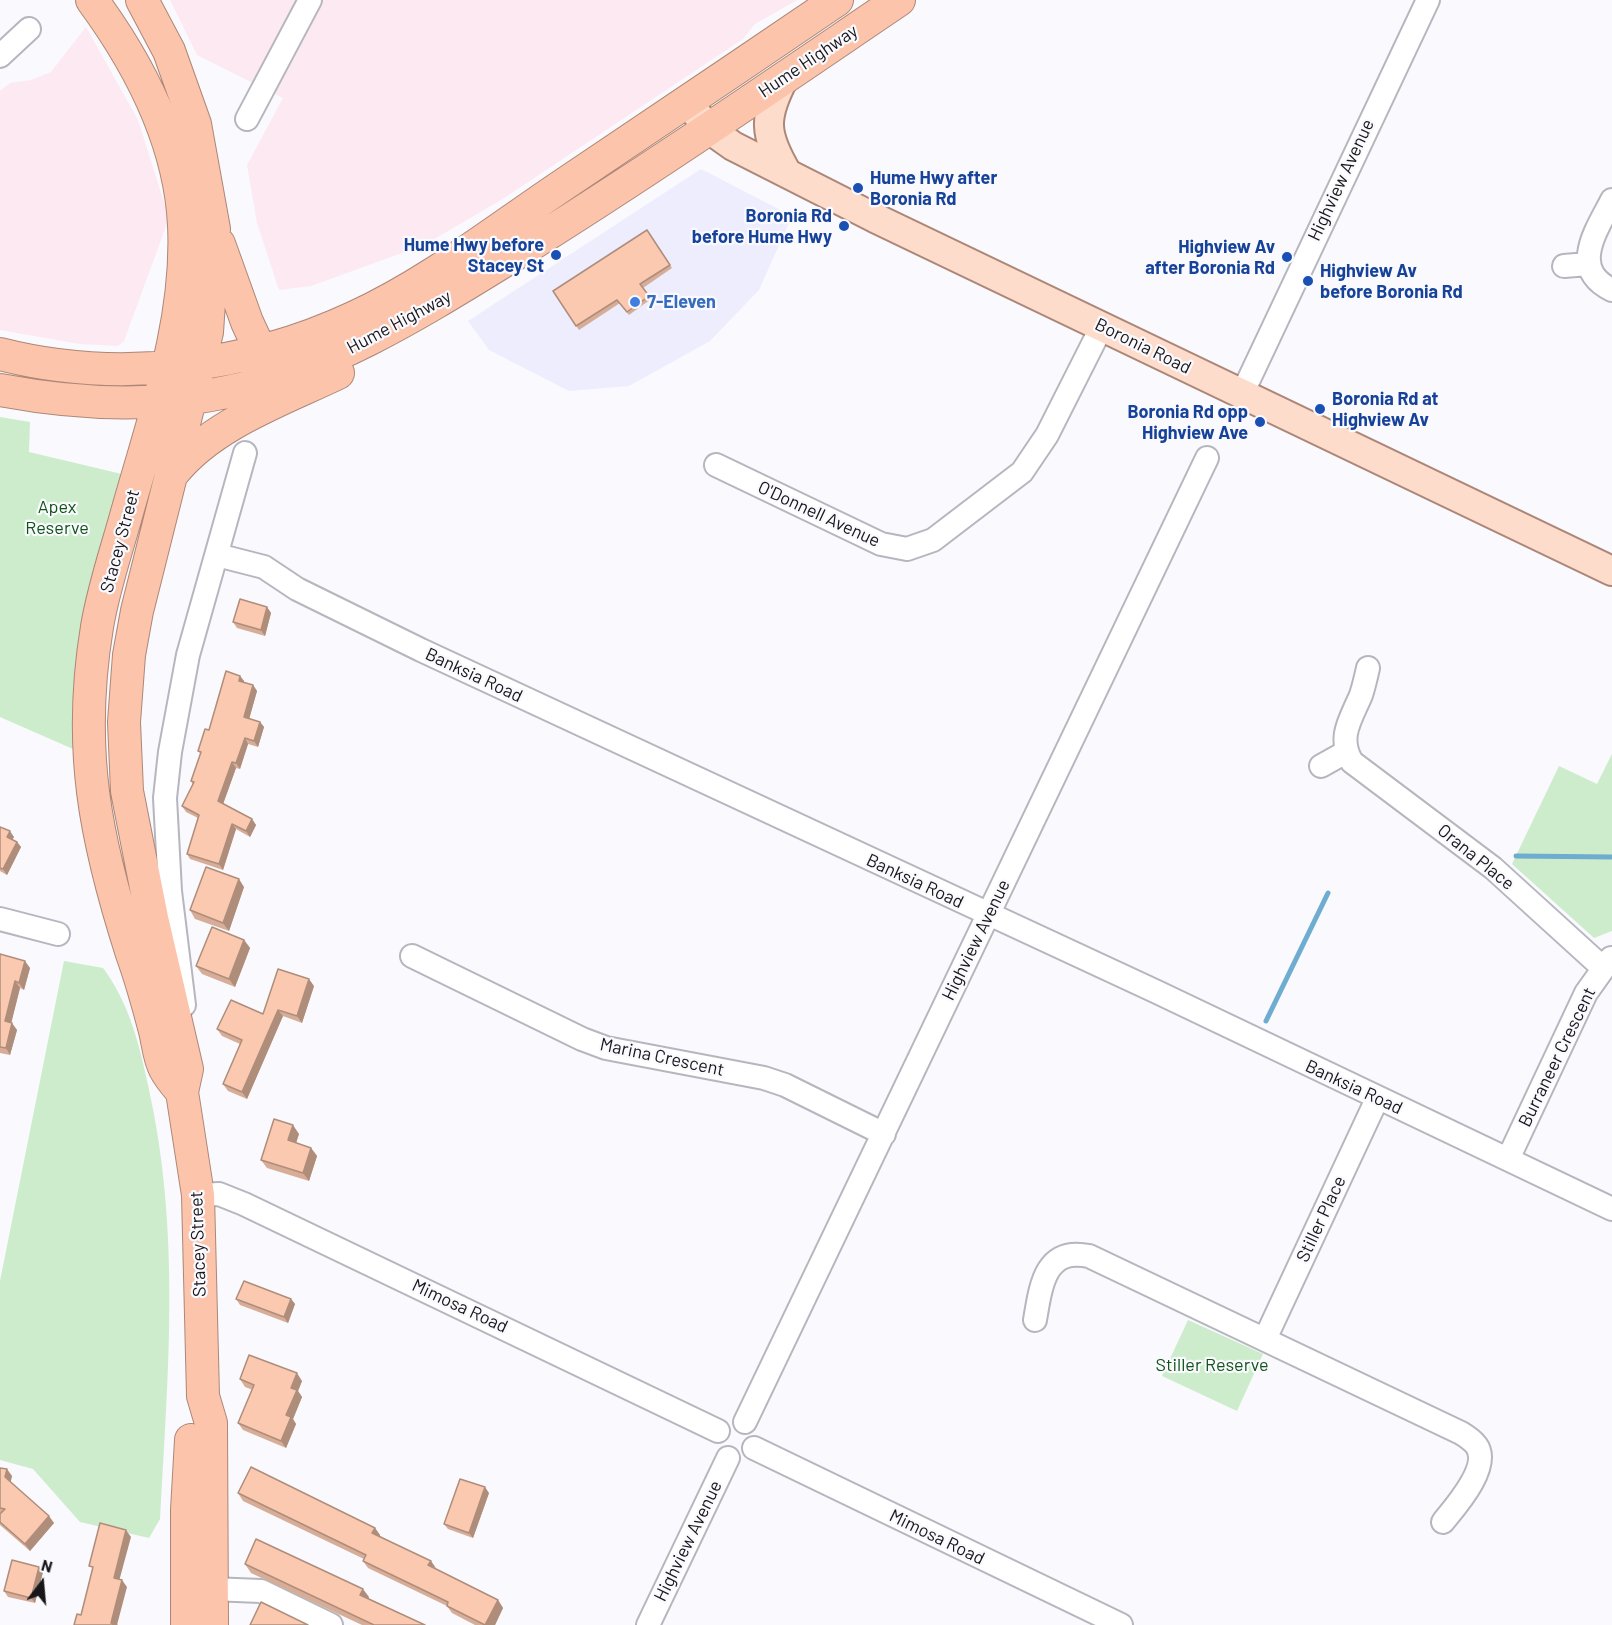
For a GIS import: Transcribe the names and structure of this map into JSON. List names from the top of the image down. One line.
{"streets":{"highway":["Hume Highway","Stacey Street"],"main road":["Boronia Road"],"street":["Highview Avenue","O'Donnell Avenue","Banksia Road","Orana Place","Marina Crescent","Burraneer Crescent","Stiller Place","Mimosa Road"]},"crossings":[["Hume Highway","Boronia Road"],["Hume Highway","Stacey Street"],["Highview Avenue","Boronia Road"],["Highview Avenue","Banksia Road"],["Highview Avenue","Marina Crescent"],["Highview Avenue","Mimosa Road"],["Boronia Road","O'Donnell Avenue"],["Stacey Street","Banksia Road"],["Stacey Street","Mimosa Road"],["Banksia Road","Burraneer Crescent"],["Banksia Road","Stiller Place"],["Orana Place","Burraneer Crescent"]],"parks":["Apex Reserve","Stiller Reserve"],"places":["Hume Hwy after Boronia Rd","Boronia Rd before Hume Hwy","Hume Hwy before Stacey St","Highview Av after Boronia Rd","Highview Av before Boronia Rd","7-Eleven","Boronia Rd at Highview Av","Boronia Rd opp Highview Ave"],"north":"top"}
